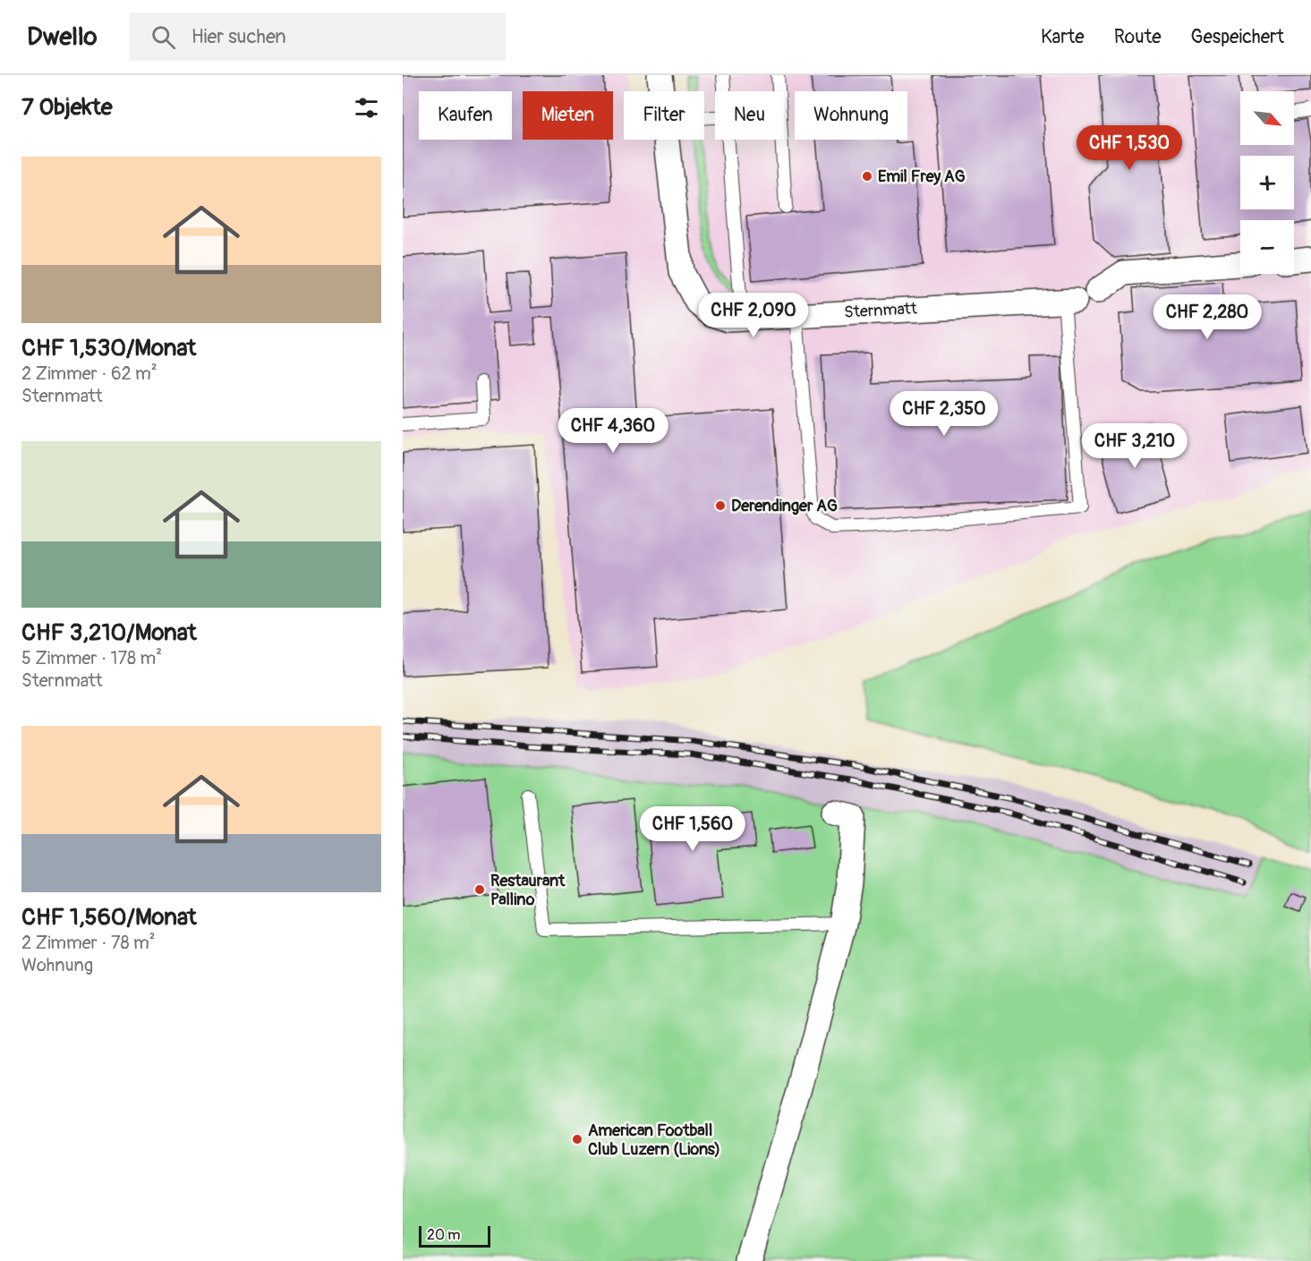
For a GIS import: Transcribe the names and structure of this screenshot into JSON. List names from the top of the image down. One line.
{"streets":{"street":["Sternmatt"]},"places":["Emil Frey AG","Derendinger AG","Restaurant Pallino","American Football Club Luzern (Lions)"],"scale_bar":"20 m","north":"bottom right","page":{"header":"Dwello","search":"Hier suchen","nav":["Karte","Route","Gespeichert"],"heading":"7 Objekte","map_buttons":["+","−"],"chip":["Kaufen","Mieten","Filter","Neu","Wohnung"],"price":["CHF 1,530","CHF 2,090","CHF 2,280","CHF 2,350","CHF 4,360","CHF 3,210","CHF 1,560"],"list":[{"name":"CHF 1,530/Monat","note":"2 Zimmer · 62 m² · Sternmatt"},{"name":"CHF 3,210/Monat","note":"5 Zimmer · 178 m² · Sternmatt"},{"name":"CHF 1,560/Monat","note":"2 Zimmer · 78 m² · Wohnung"}],"scale":"20 m"}}
